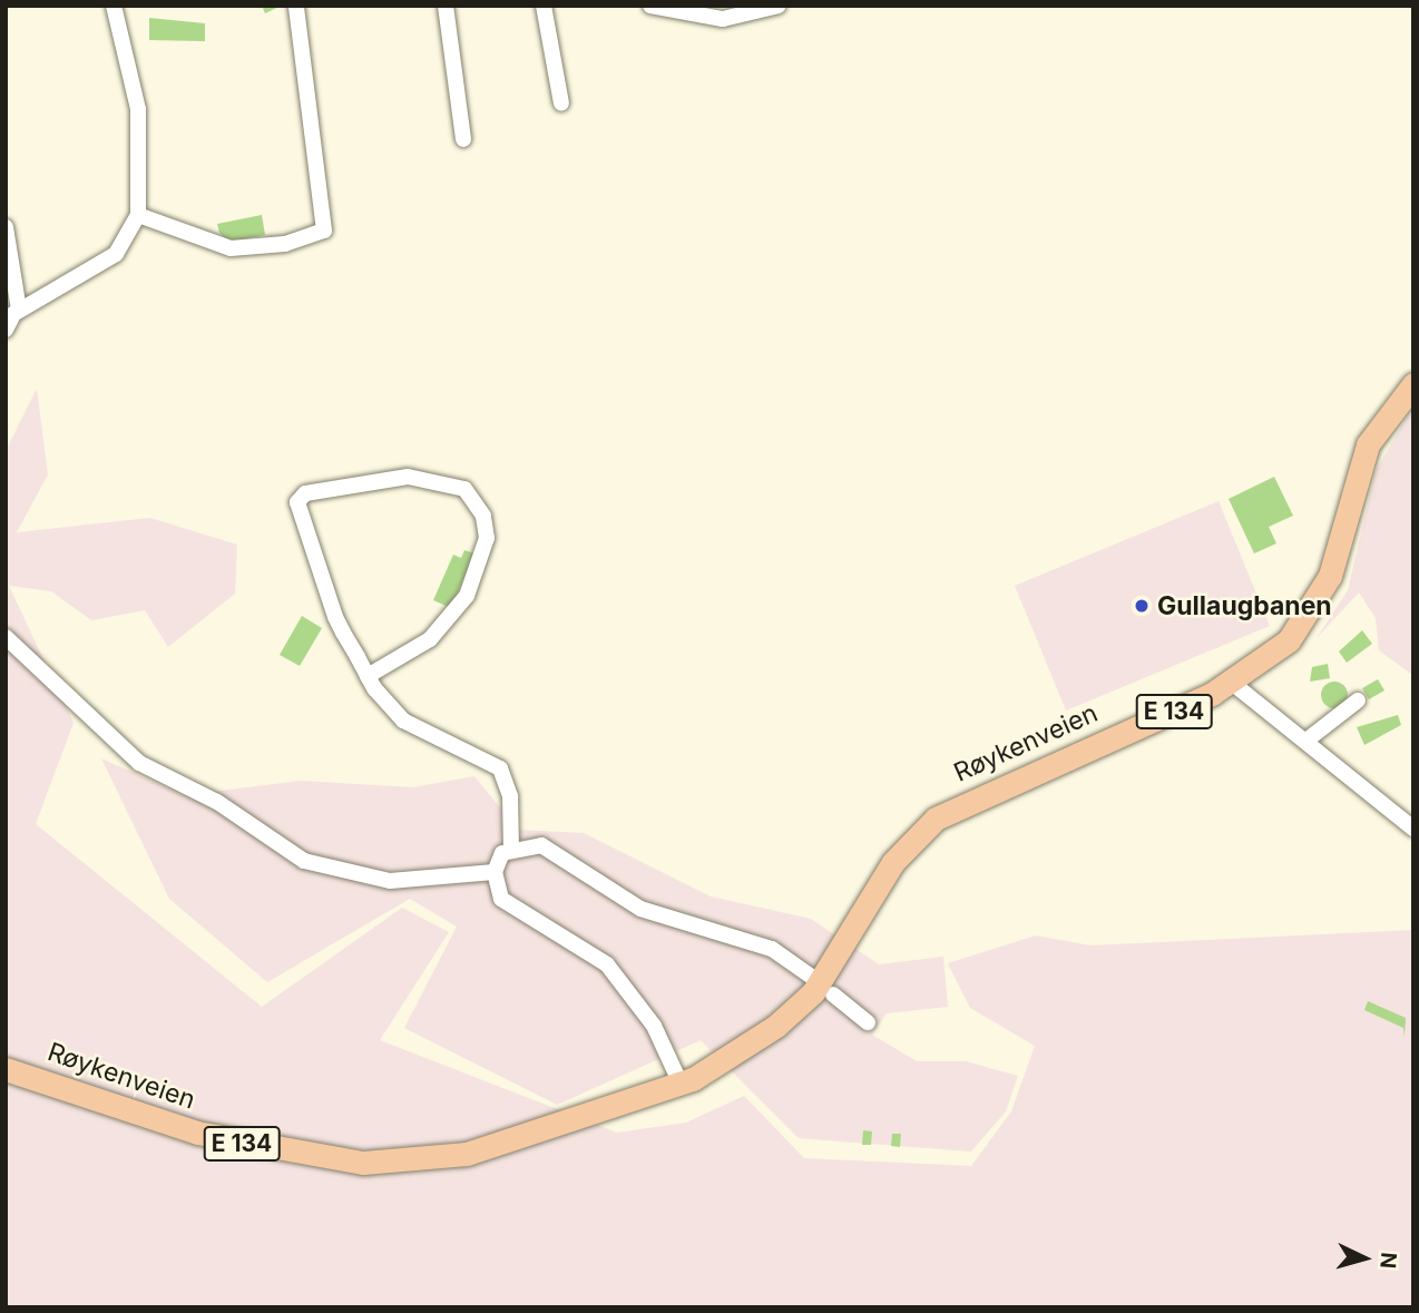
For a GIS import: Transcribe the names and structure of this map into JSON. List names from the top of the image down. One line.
{"streets":{"highway":["E 134","Røykenveien"]},"places":["Gullaugbanen"],"north":"right"}
